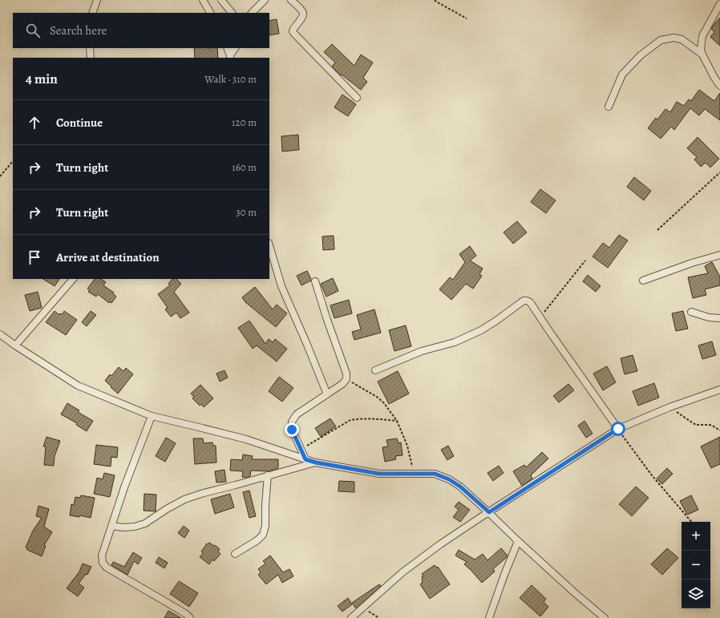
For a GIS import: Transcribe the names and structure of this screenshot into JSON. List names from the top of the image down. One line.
{"page":{"search":"Search here","heading":["4 min","Walk · 310 m"],"list":[["Continue","120 m"],["Turn right","160 m"],["Turn right","30 m"],"Arrive at destination"],"map_buttons":["+","−"]}}
